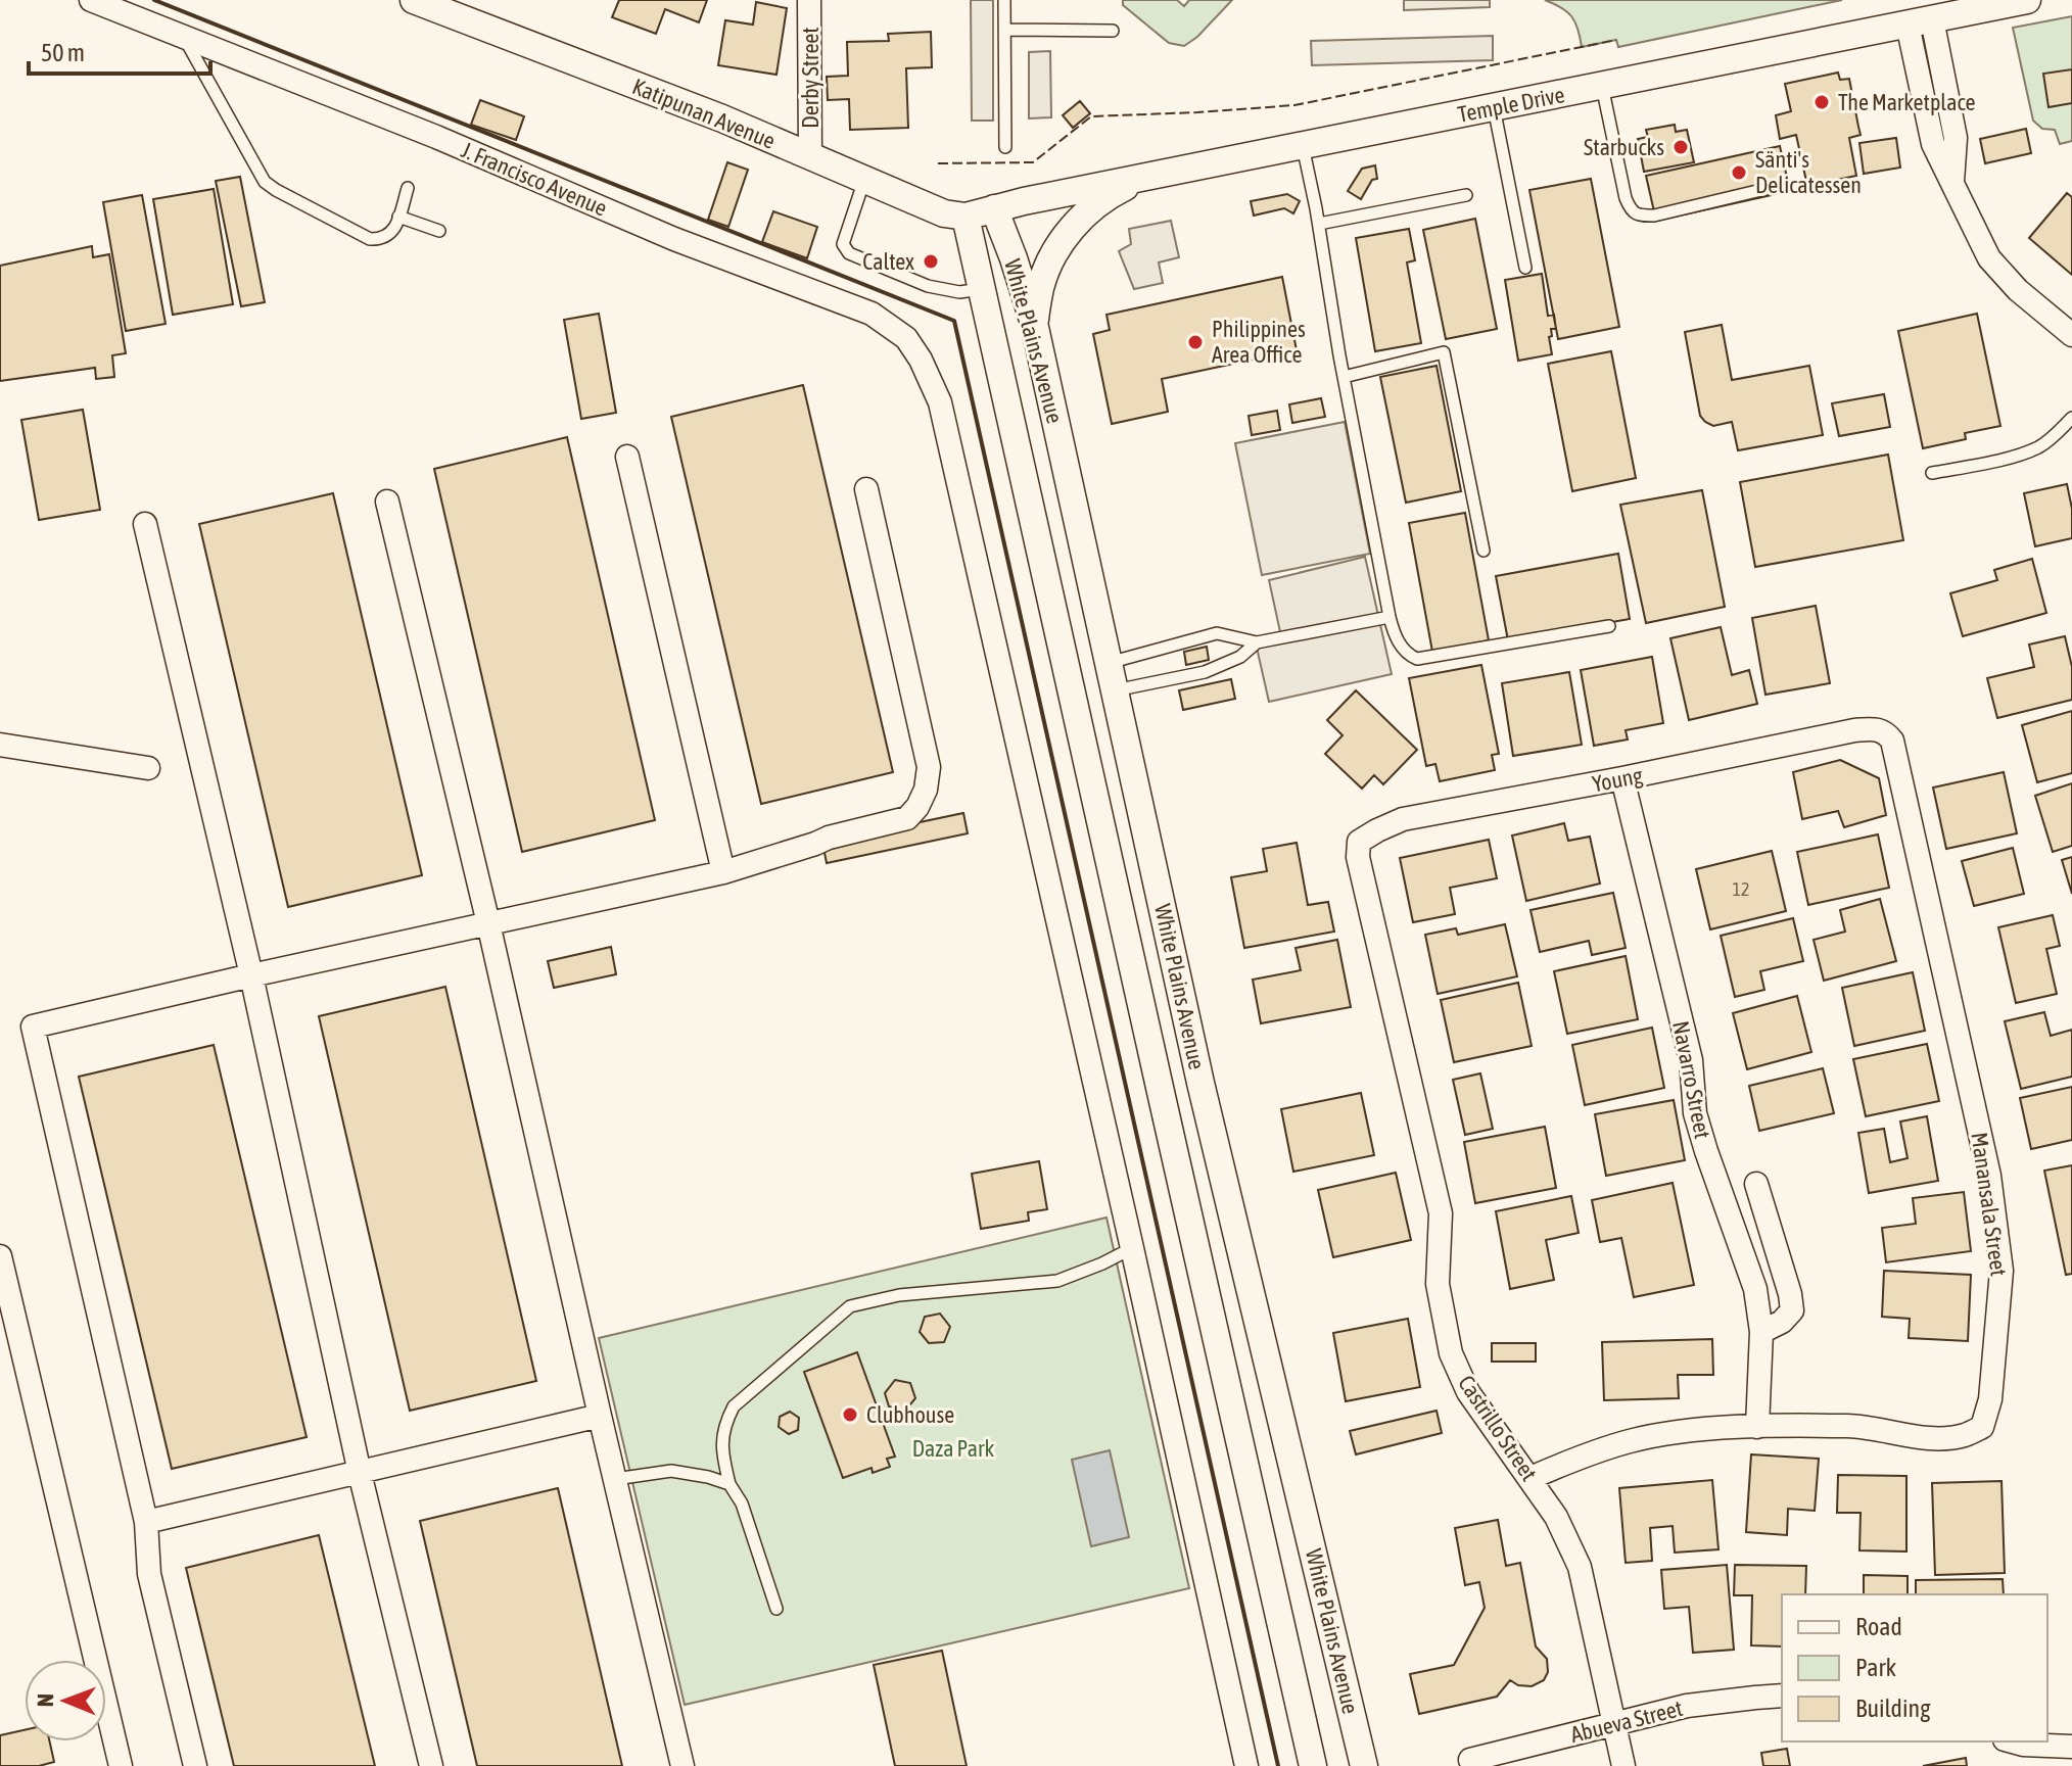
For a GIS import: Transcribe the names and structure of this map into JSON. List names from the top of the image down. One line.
{"streets":{"street":["Derby Street","Temple Drive","Katipunan Avenue","J. Francisco Avenue","White Plains Avenue","Young","Navarro Street","Manansala Street","Castrillo Street","Abueva Street"]},"crossings":[["Derby Street","Katipunan Avenue"],["Temple Drive","White Plains Avenue"],["Katipunan Avenue","White Plains Avenue"],["Young","Navarro Street"],["Young","Manansala Street"],["Young","Castrillo Street"],["Navarro Street","Manansala Street"],["Manansala Street","Castrillo Street"],["Castrillo Street","Abueva Street"]],"parks":["Daza Park"],"places":["The Marketplace","Starbucks","Sänti's Delicatessen","Caltex","Philippines Area Office","Clubhouse"],"house_numbers":["12"],"legend":["Road","Park","Building"],"scale_bar":"50 m","north":"left"}
